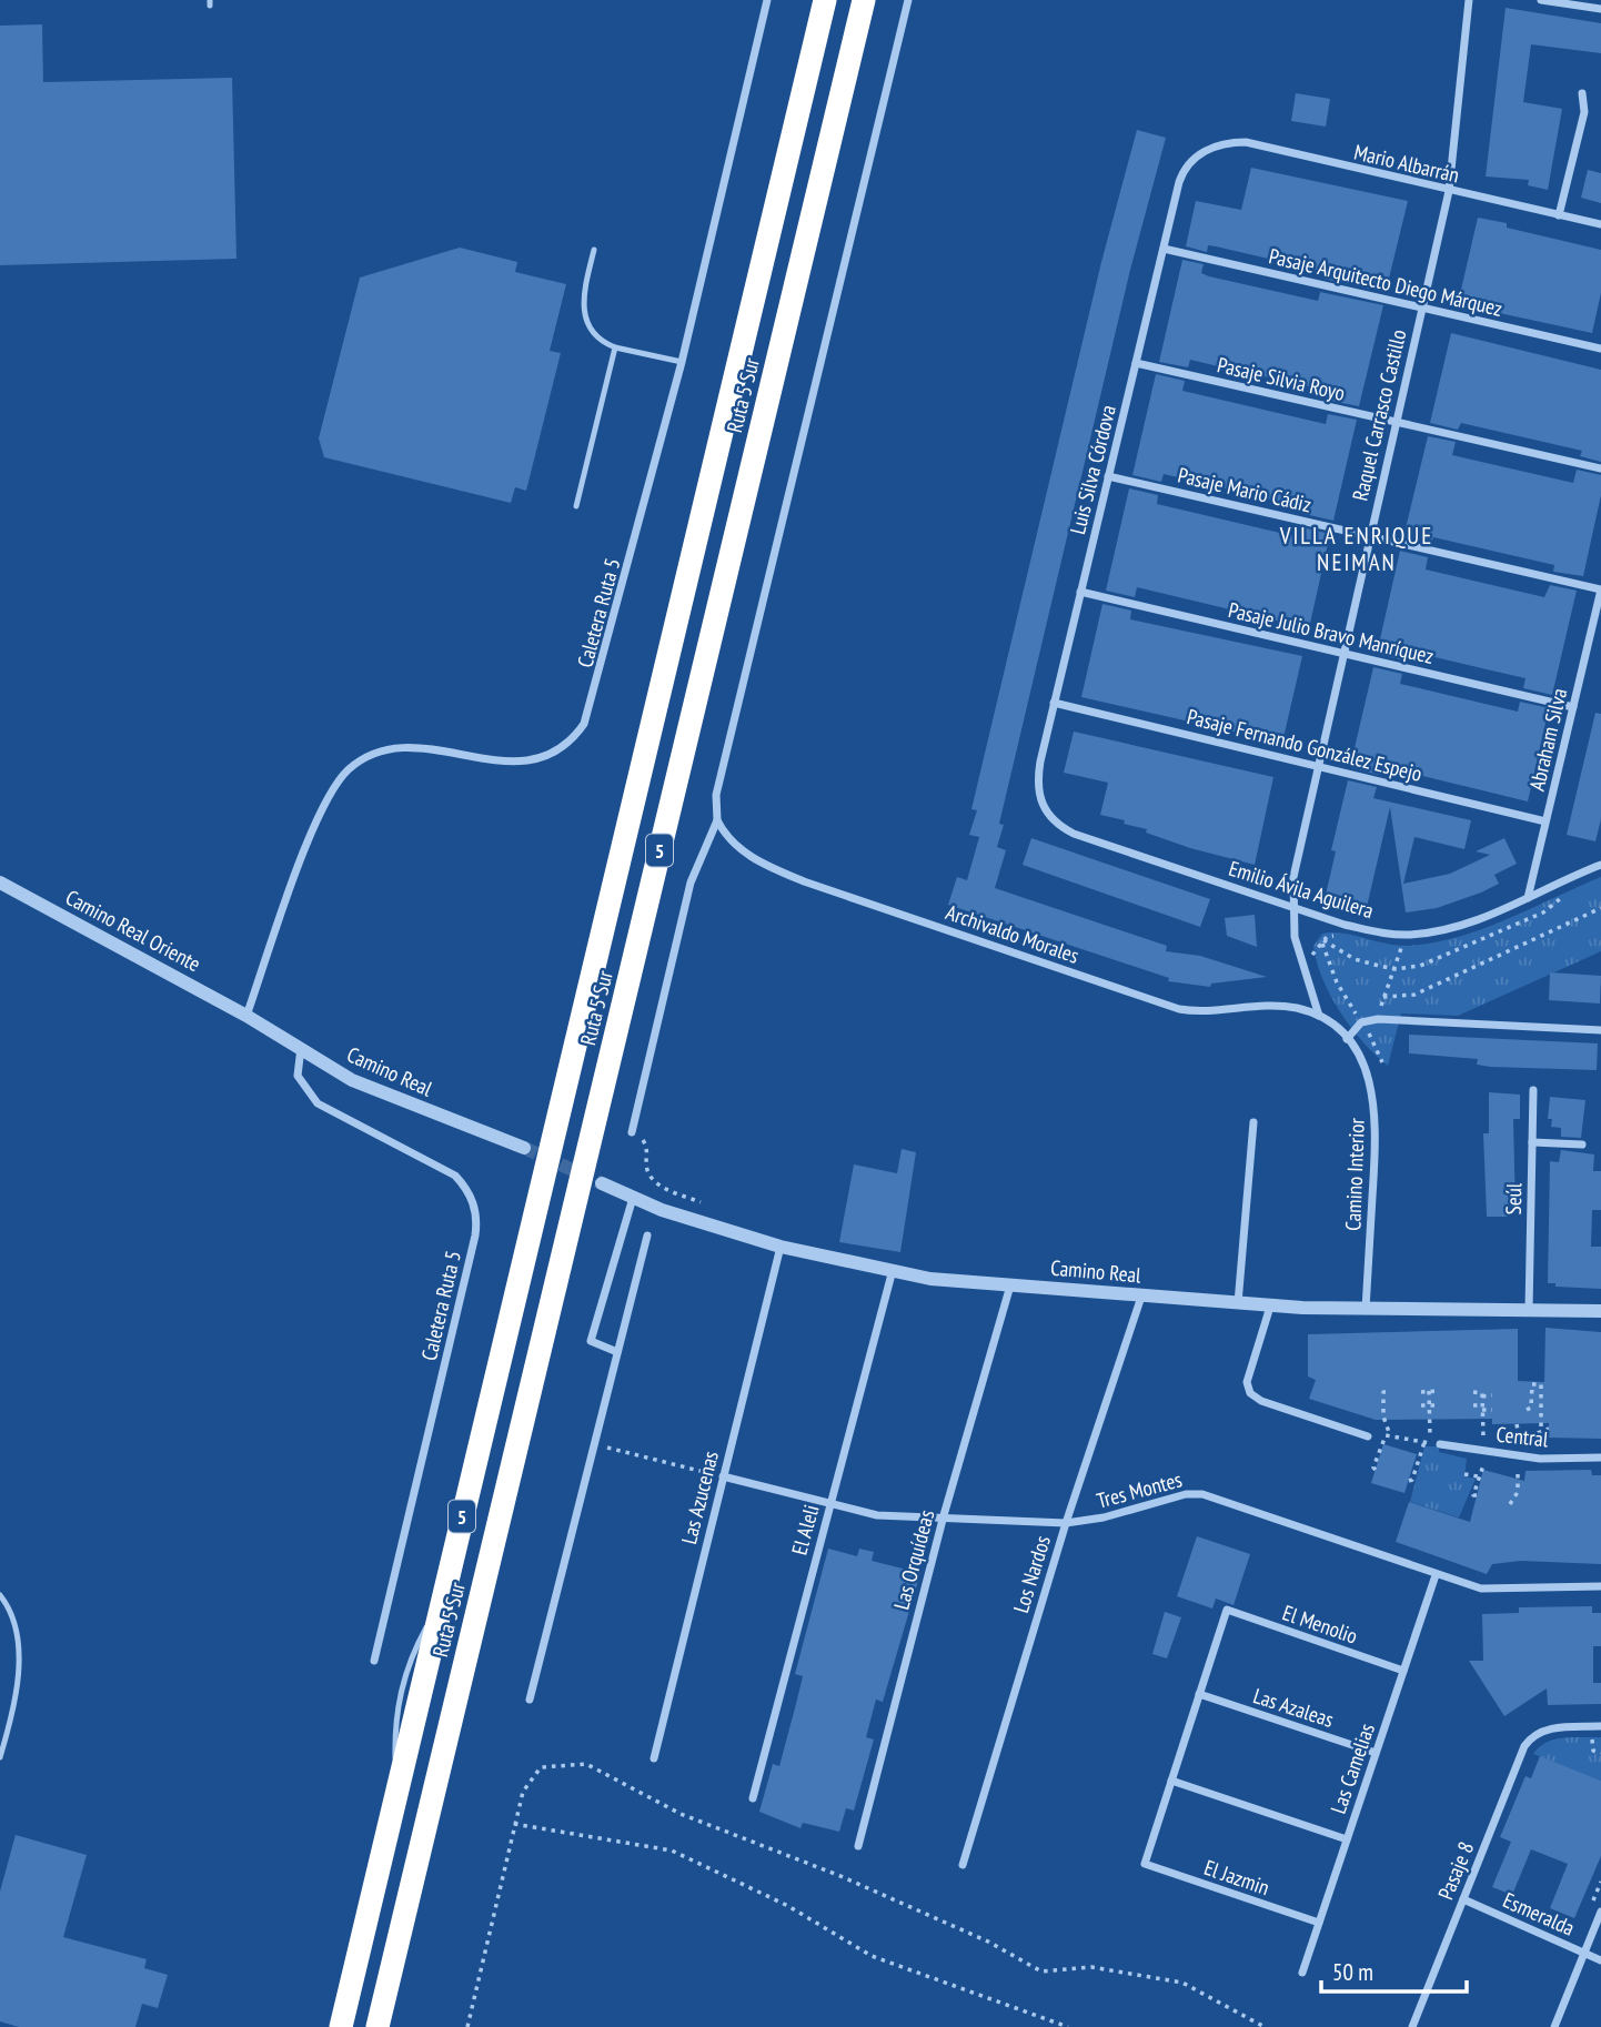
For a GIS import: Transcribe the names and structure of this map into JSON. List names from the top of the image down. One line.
{"streets":{"highway":["Ruta 5 Sur","5"],"street":["Mario Albarrán","Pasaje Arquitecto Diego Márquez","Pasaje Silvia Royo","Raquel Carrasco Castillo","Luis Silva Córdova","Pasaje Mario Cádiz","Caletera Ruta 5","Pasaje Julio Bravo Manríquez","Abraham Silva","Pasaje Fernando González Espejo","Emilio Ávila Aguilera","Camino Real Oriente","Archivaldo Morales","Camino Real","Camino Interior","Seúl","Central","Tres Montes","Las Azucenas","El Aleli","Las Orquídeas","Los Nardos","El Menolio","Las Azaleas","Las Camelias","Pasaje 8","El Jazmin","Esmeralda"]},"crossings":[["Mario Albarrán","Raquel Carrasco Castillo"],["Mario Albarrán","Luis Silva Córdova"],["Pasaje Arquitecto Diego Márquez","Raquel Carrasco Castillo"],["Pasaje Arquitecto Diego Márquez","Luis Silva Córdova"],["Pasaje Silvia Royo","Raquel Carrasco Castillo"],["Pasaje Silvia Royo","Luis Silva Córdova"],["Raquel Carrasco Castillo","Pasaje Mario Cádiz"],["Raquel Carrasco Castillo","Pasaje Julio Bravo Manríquez"],["Raquel Carrasco Castillo","Pasaje Fernando González Espejo"],["Raquel Carrasco Castillo","Emilio Ávila Aguilera"],["Raquel Carrasco Castillo","Archivaldo Morales"],["Raquel Carrasco Castillo","Camino Interior"],["Luis Silva Córdova","Pasaje Mario Cádiz"],["Luis Silva Córdova","Pasaje Julio Bravo Manríquez"],["Luis Silva Córdova","Pasaje Fernando González Espejo"],["Luis Silva Córdova","Emilio Ávila Aguilera"],["Pasaje Mario Cádiz","Abraham Silva"],["Caletera Ruta 5","Camino Real Oriente"],["Caletera Ruta 5","Camino Real"],["Pasaje Julio Bravo Manríquez","Abraham Silva"],["Abraham Silva","Pasaje Fernando González Espejo"],["Abraham Silva","Emilio Ávila Aguilera"],["Camino Real Oriente","Camino Real"],["Archivaldo Morales","Camino Interior"],["Camino Real","Camino Interior"],["Camino Real","Seúl"],["Camino Real","Las Azucenas"],["Camino Real","El Aleli"],["Camino Real","Las Orquídeas"],["Camino Real","Los Nardos"],["Tres Montes","Las Azucenas"],["Tres Montes","El Aleli"],["Tres Montes","Las Orquídeas"],["Tres Montes","Los Nardos"],["Tres Montes","Las Camelias"],["El Menolio","Las Azaleas"],["El Menolio","Las Camelias"],["Las Azaleas","Las Camelias"],["Las Camelias","El Jazmin"],["Pasaje 8","Esmeralda"]],"districts":["VILLA ENRIQUE NEIMAN"],"scale_bar":"50 m"}
